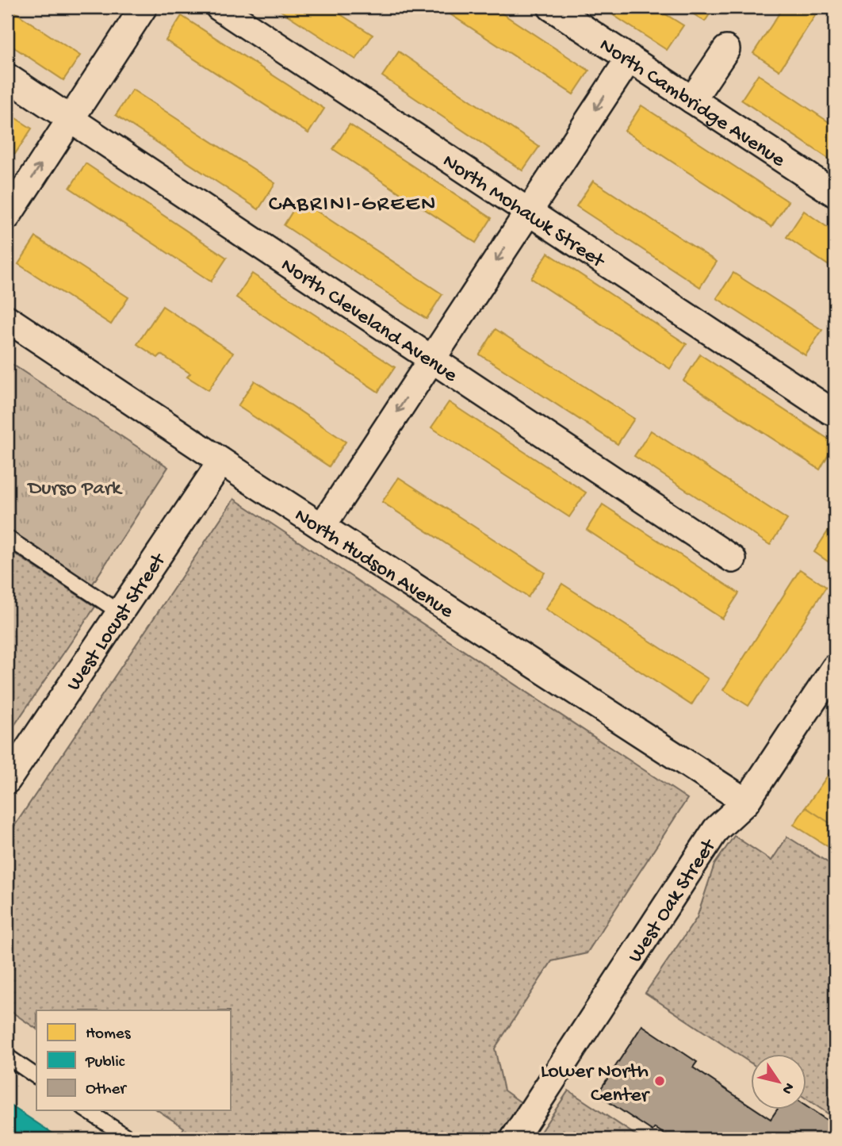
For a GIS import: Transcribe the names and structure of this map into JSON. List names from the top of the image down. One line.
{"streets":{"street":["North Cambridge Avenue","North Mohawk Street","North Cleveland Avenue","North Hudson Avenue","West Locust Street","West Oak Street"]},"crossings":[["North Hudson Avenue","West Locust Street"],["North Hudson Avenue","West Oak Street"]],"districts":["CABRINI-GREEN"],"parks":["Durso Park"],"places":["Lower North Center"],"legend":["Homes","Public","Other"],"north":"bottom right"}
